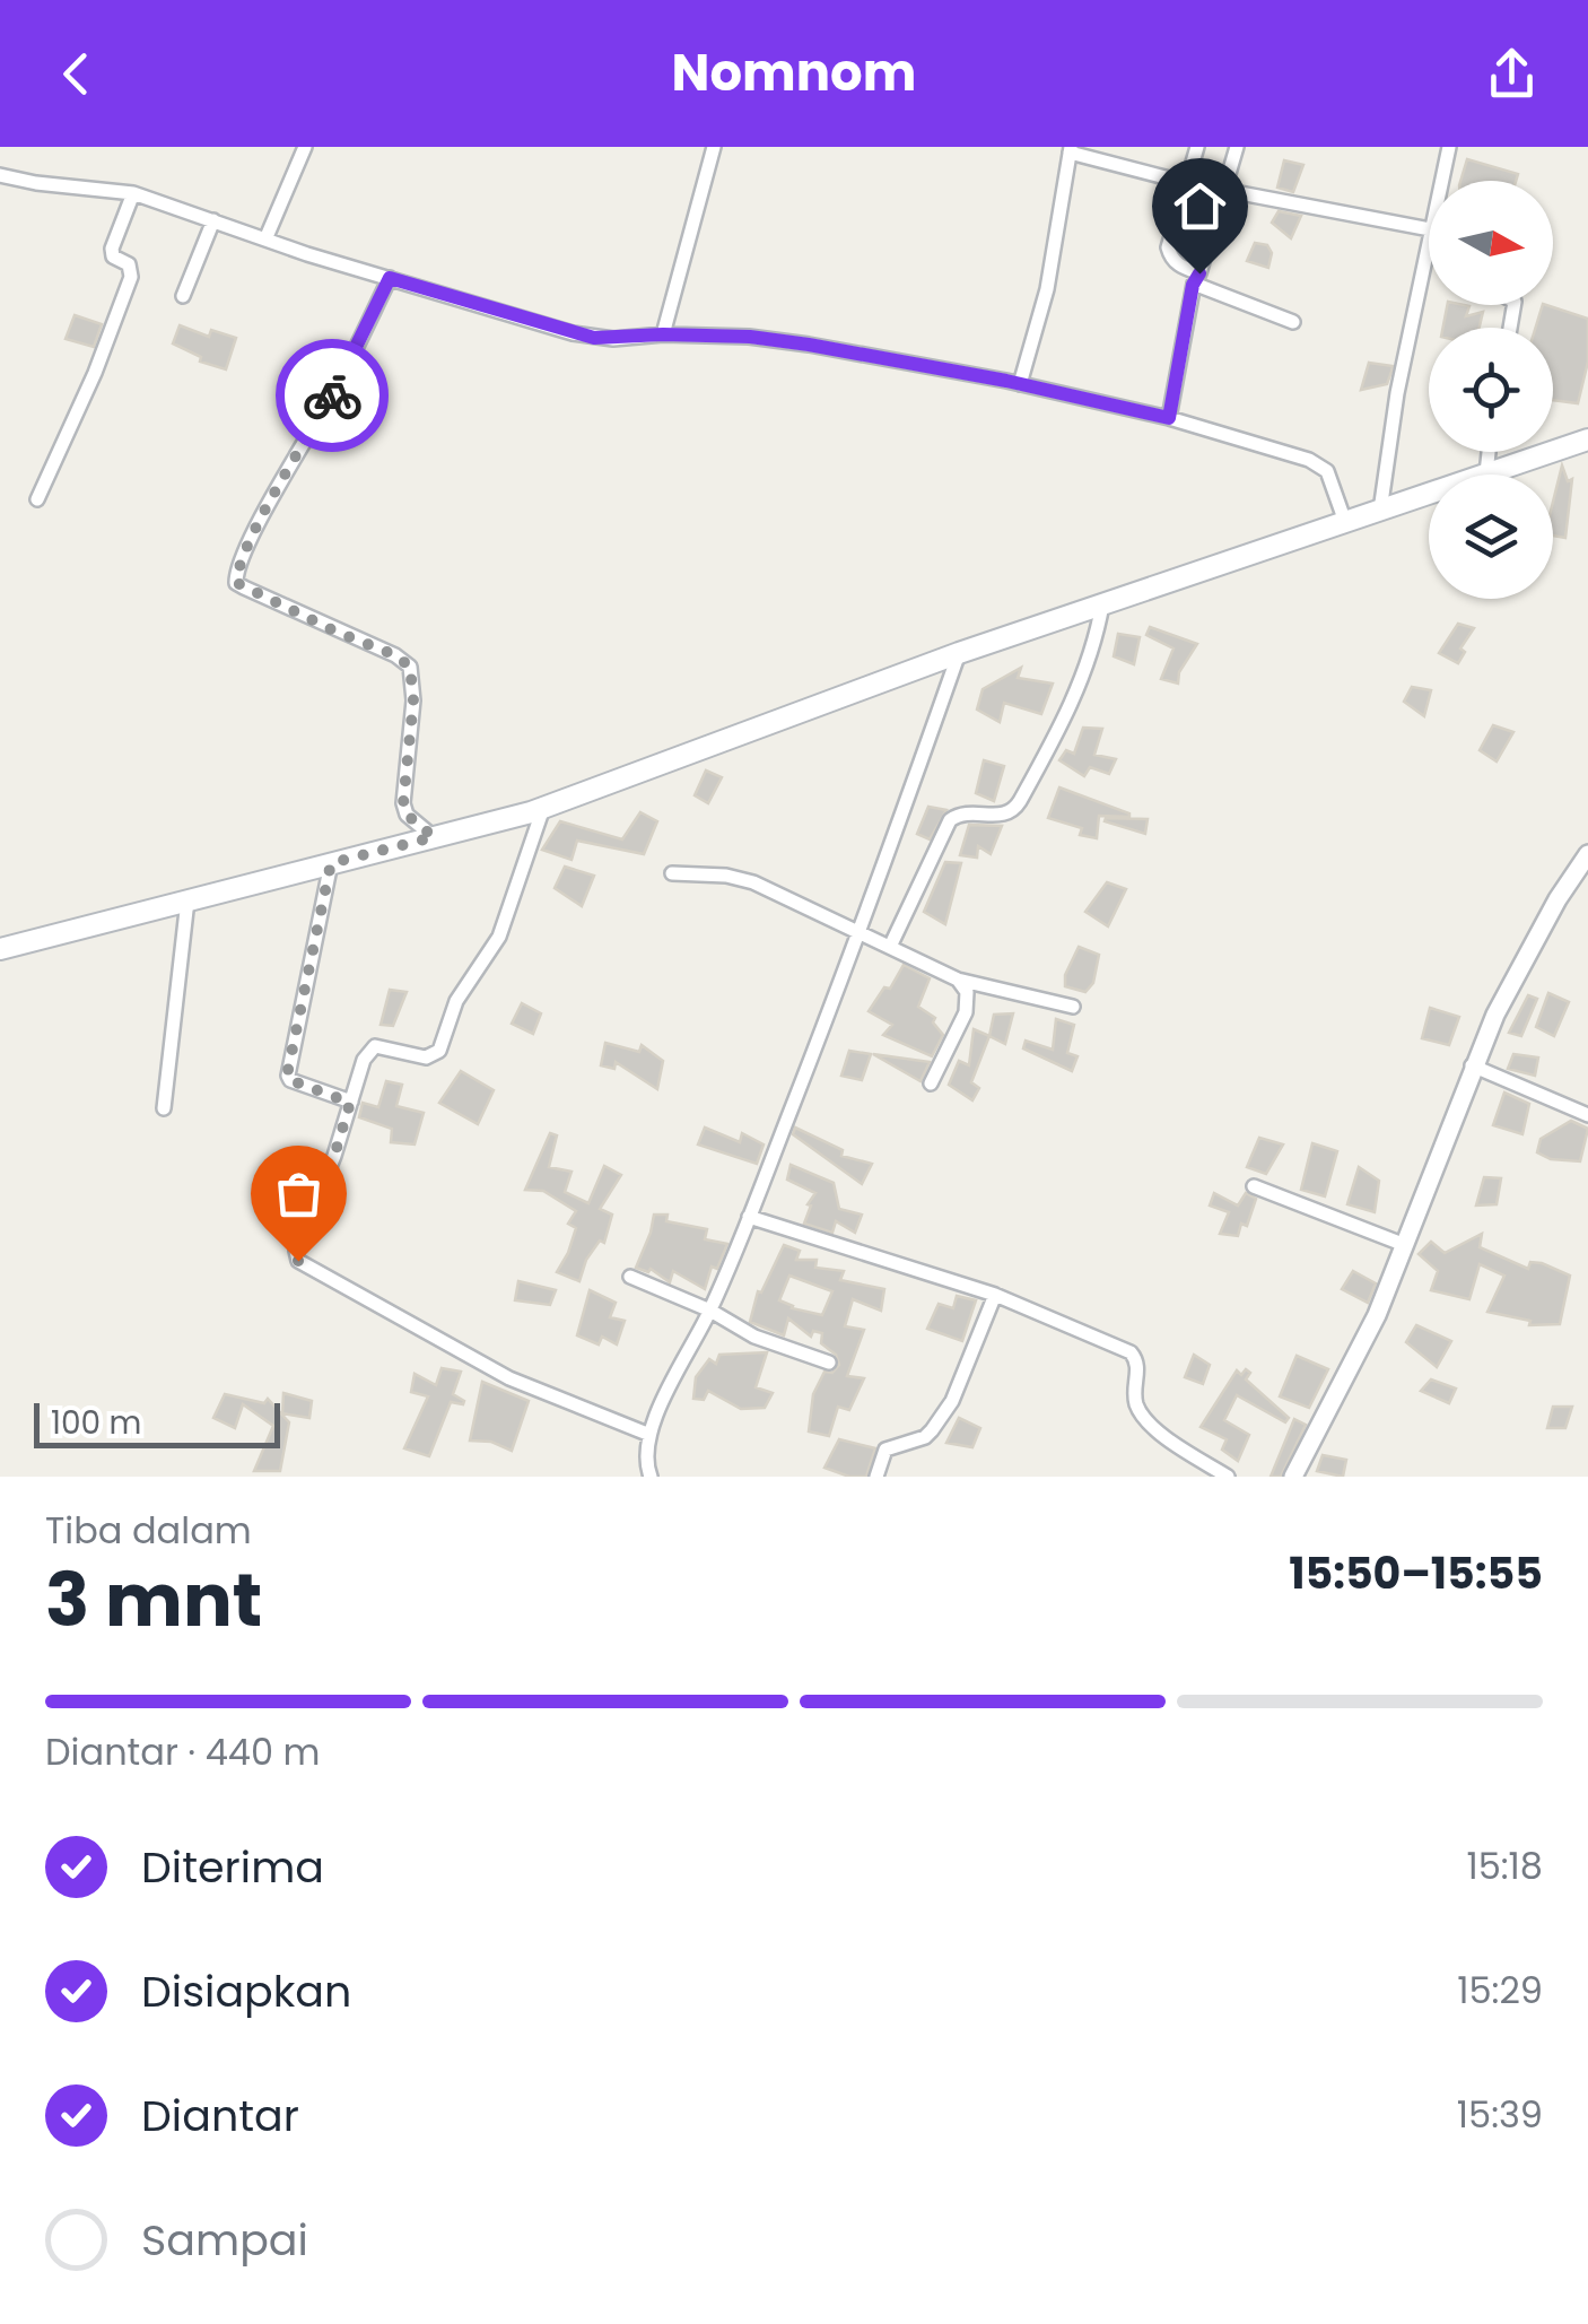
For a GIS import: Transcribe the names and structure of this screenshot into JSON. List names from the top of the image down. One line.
{"scale_bar":"100 m","north":"right","page":{"header":"Nomnom","scale":"100 m","heading":["3 mnt","Tiba dalam","15:50–15:55"],"bar":"Diantar · 440 m","list":[["Diterima","15:18"],["Disiapkan","15:29"],["Diantar","15:39"],"Sampai"]}}
